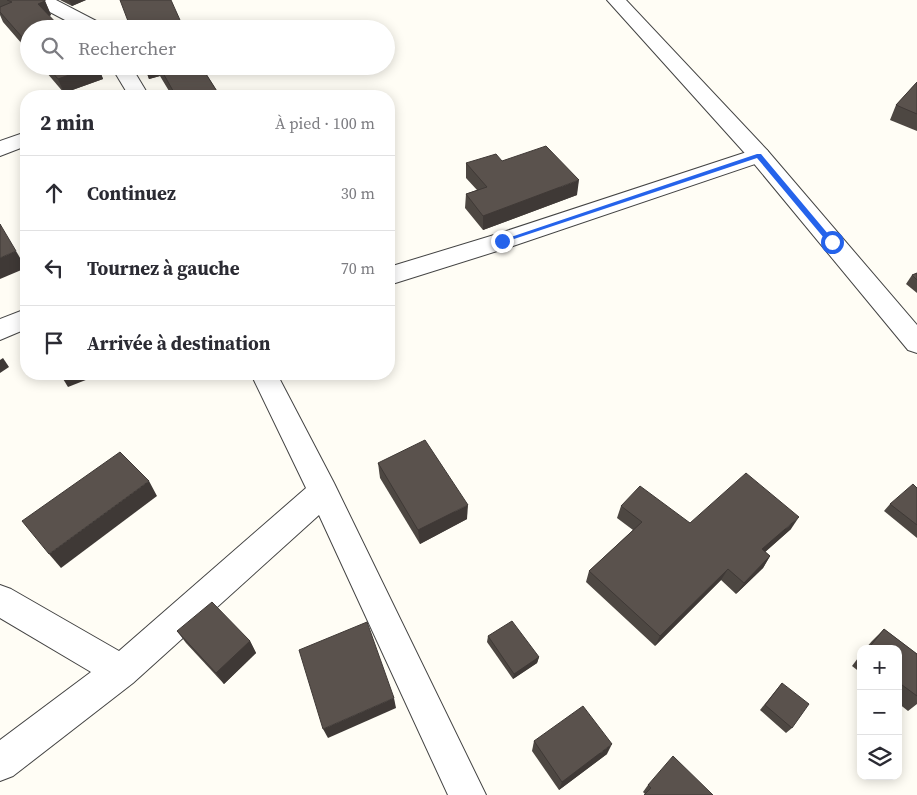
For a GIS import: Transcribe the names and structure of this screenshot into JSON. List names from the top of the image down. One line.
{"page":{"search":"Rechercher","heading":["2 min","À pied · 100 m"],"list":[["Continuez","30 m"],["Tournez à gauche","70 m"],"Arrivée à destination"],"map_buttons":["+","−"]}}
